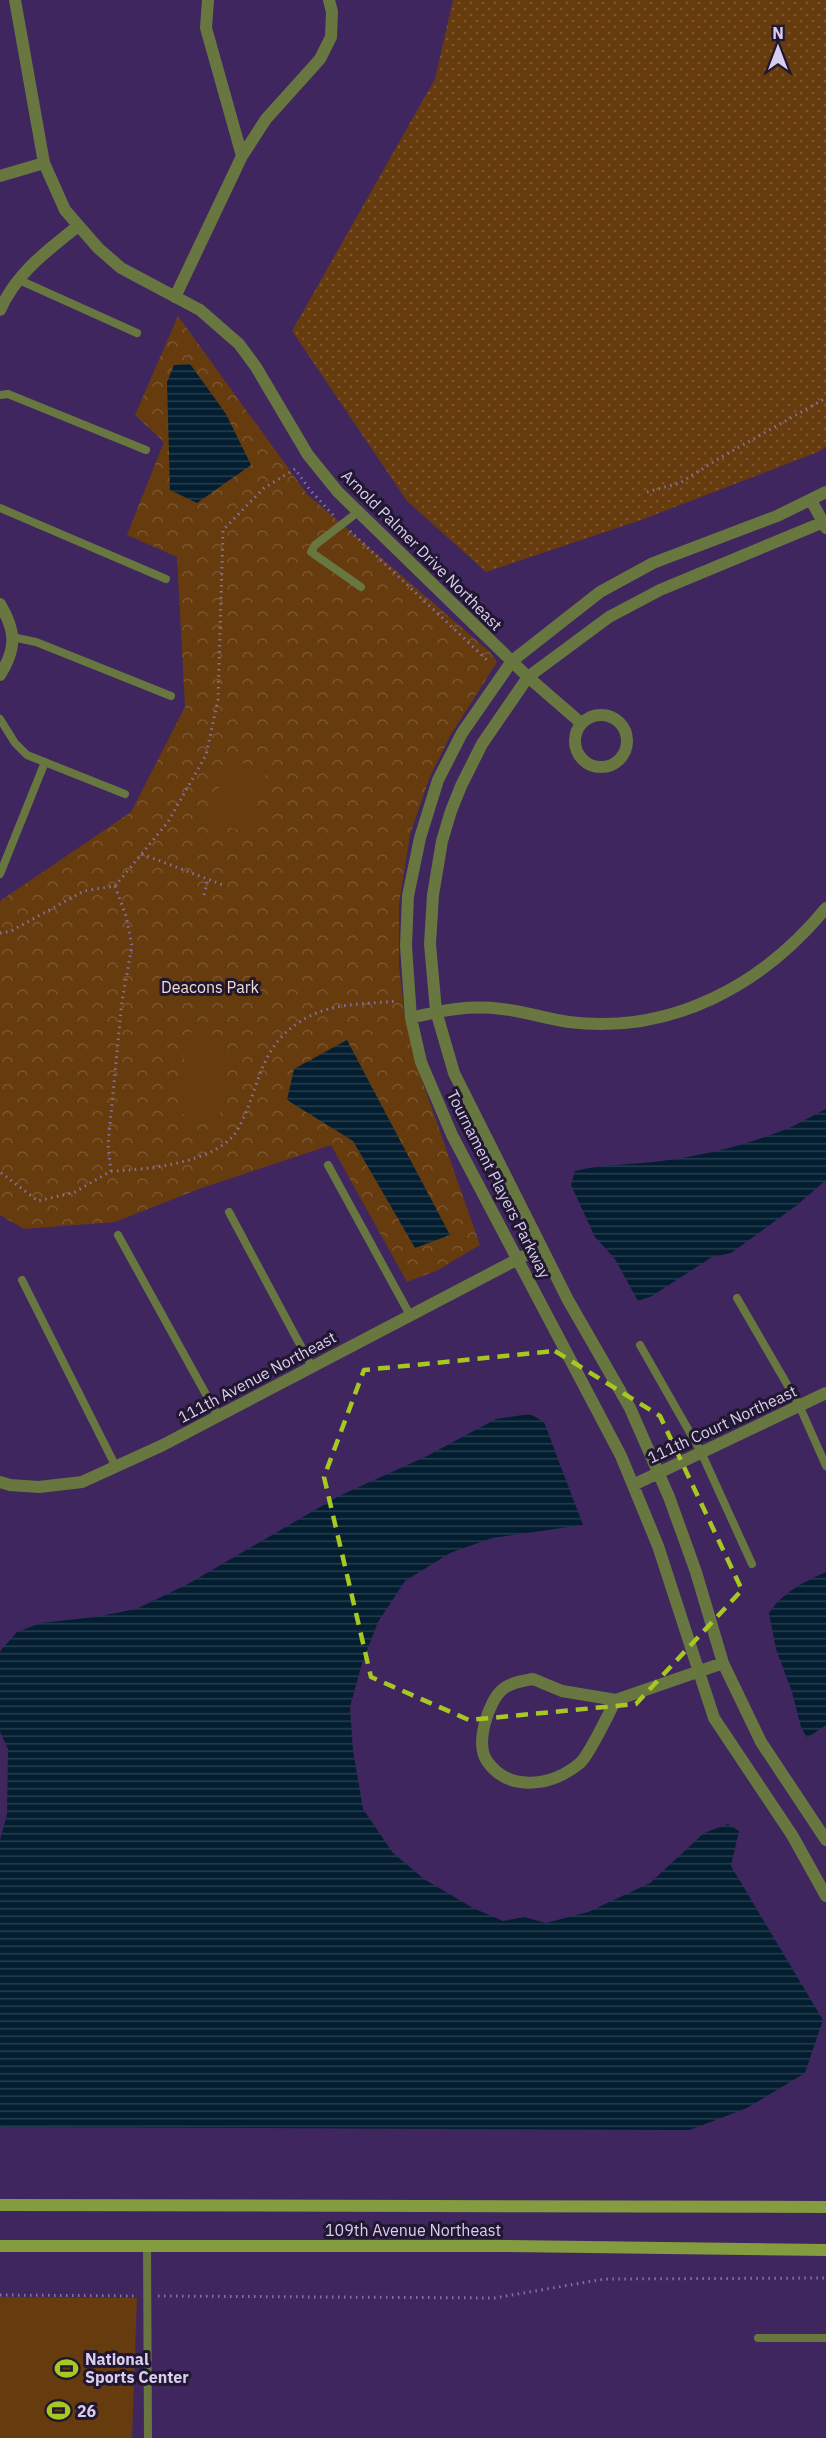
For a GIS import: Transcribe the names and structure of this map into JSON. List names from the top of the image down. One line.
{"streets":{"main road":["109th Avenue Northeast"],"street":["Arnold Palmer Drive Northeast","Tournament Players Parkway","111th Avenue Northeast","111th Court Northeast"]},"crossings":[["Arnold Palmer Drive Northeast","Tournament Players Parkway"],["Tournament Players Parkway","111th Avenue Northeast"],["Tournament Players Parkway","111th Court Northeast"]],"parks":["Deacons Park"],"places":{"sports":["National Sports Center","26"]},"north":"top"}
